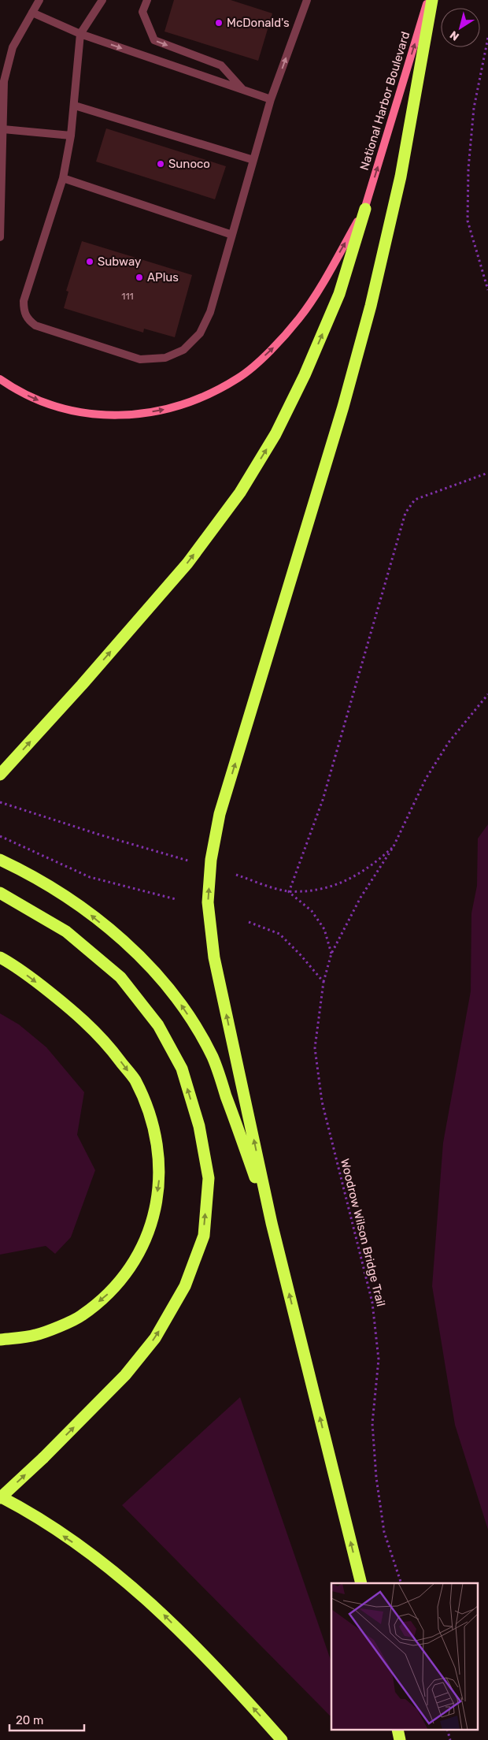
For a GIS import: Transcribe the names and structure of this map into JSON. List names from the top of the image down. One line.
{"streets":{"main road":["National Harbor Boulevard"],"path":["Woodrow Wilson Bridge Trail"]},"one_way":["National Harbor Boulevard"],"places":["McDonald's","Sunoco","Subway","APlus"],"house_numbers":["111"],"scale_bar":"20 m","north":"bottom left"}
